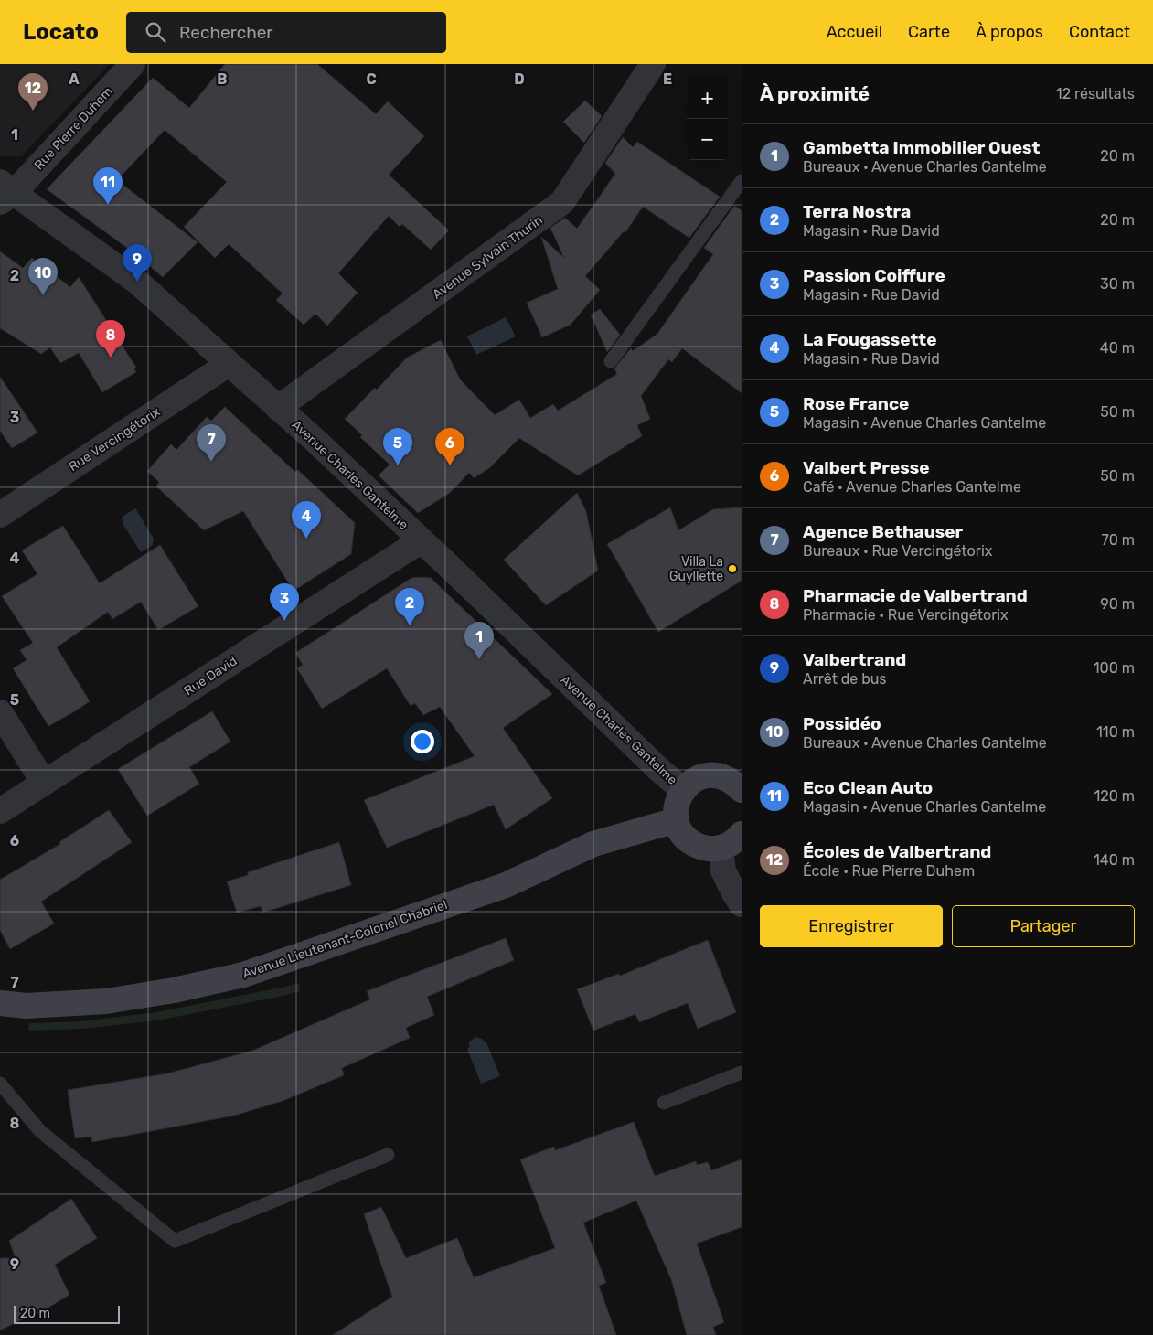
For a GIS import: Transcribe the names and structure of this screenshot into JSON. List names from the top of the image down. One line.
{"streets":{"main road":["Avenue Lieutenant-Colonel Chabriel"],"street":["Rue Pierre Duhem","Avenue Sylvain Thurin","Rue Vercingétorix","Avenue Charles Gantelme","Rue David"]},"crossings":[["Rue Pierre Duhem","Avenue Charles Gantelme"],["Avenue Sylvain Thurin","Avenue Charles Gantelme"],["Rue Vercingétorix","Avenue Charles Gantelme"],["Avenue Charles Gantelme","Rue David"]],"places":["Villa La Guyllette"],"scale_bar":"20 m","page":{"header":"Locato","search":"Rechercher","nav":["Accueil","Carte","À propos","Contact"],"heading":["À proximité","12 résultats"],"pins":["12","11","9","10","8","7","5","6","4","3","2","1"],"map_buttons":["+","−"],"list":[{"mark":"1","name":"Gambetta Immobilier Ouest","note":"Bureaux · Avenue Charles Gantelme","value":"20 m"},{"mark":"2","name":"Terra Nostra","note":"Magasin · Rue David","value":"20 m"},{"mark":"3","name":"Passion Coiffure","note":"Magasin · Rue David","value":"30 m"},{"mark":"4","name":"La Fougassette","note":"Magasin · Rue David","value":"40 m"},{"mark":"5","name":"Rose France","note":"Magasin · Avenue Charles Gantelme","value":"50 m"},{"mark":"6","name":"Valbert Presse","note":"Café · Avenue Charles Gantelme","value":"50 m"},{"mark":"7","name":"Agence Bethauser","note":"Bureaux · Rue Vercingétorix","value":"70 m"},{"mark":"8","name":"Pharmacie de Valbertrand","note":"Pharmacie · Rue Vercingétorix","value":"90 m"},{"mark":"9","name":"Valbertrand","note":"Arrêt de bus","value":"100 m"},{"mark":"10","name":"Possidéo","note":"Bureaux · Avenue Charles Gantelme","value":"110 m"},{"mark":"11","name":"Eco Clean Auto","note":"Magasin · Avenue Charles Gantelme","value":"120 m"},{"mark":"12","name":"Écoles de Valbertrand","note":"École · Rue Pierre Duhem","value":"140 m"}],"buttons":["Enregistrer","Partager"],"scale":"20 m"},"grid":{"columns":["A","B","C","D","E"],"rows":["1","2","3","4","5","6","7","8","9"]}}
